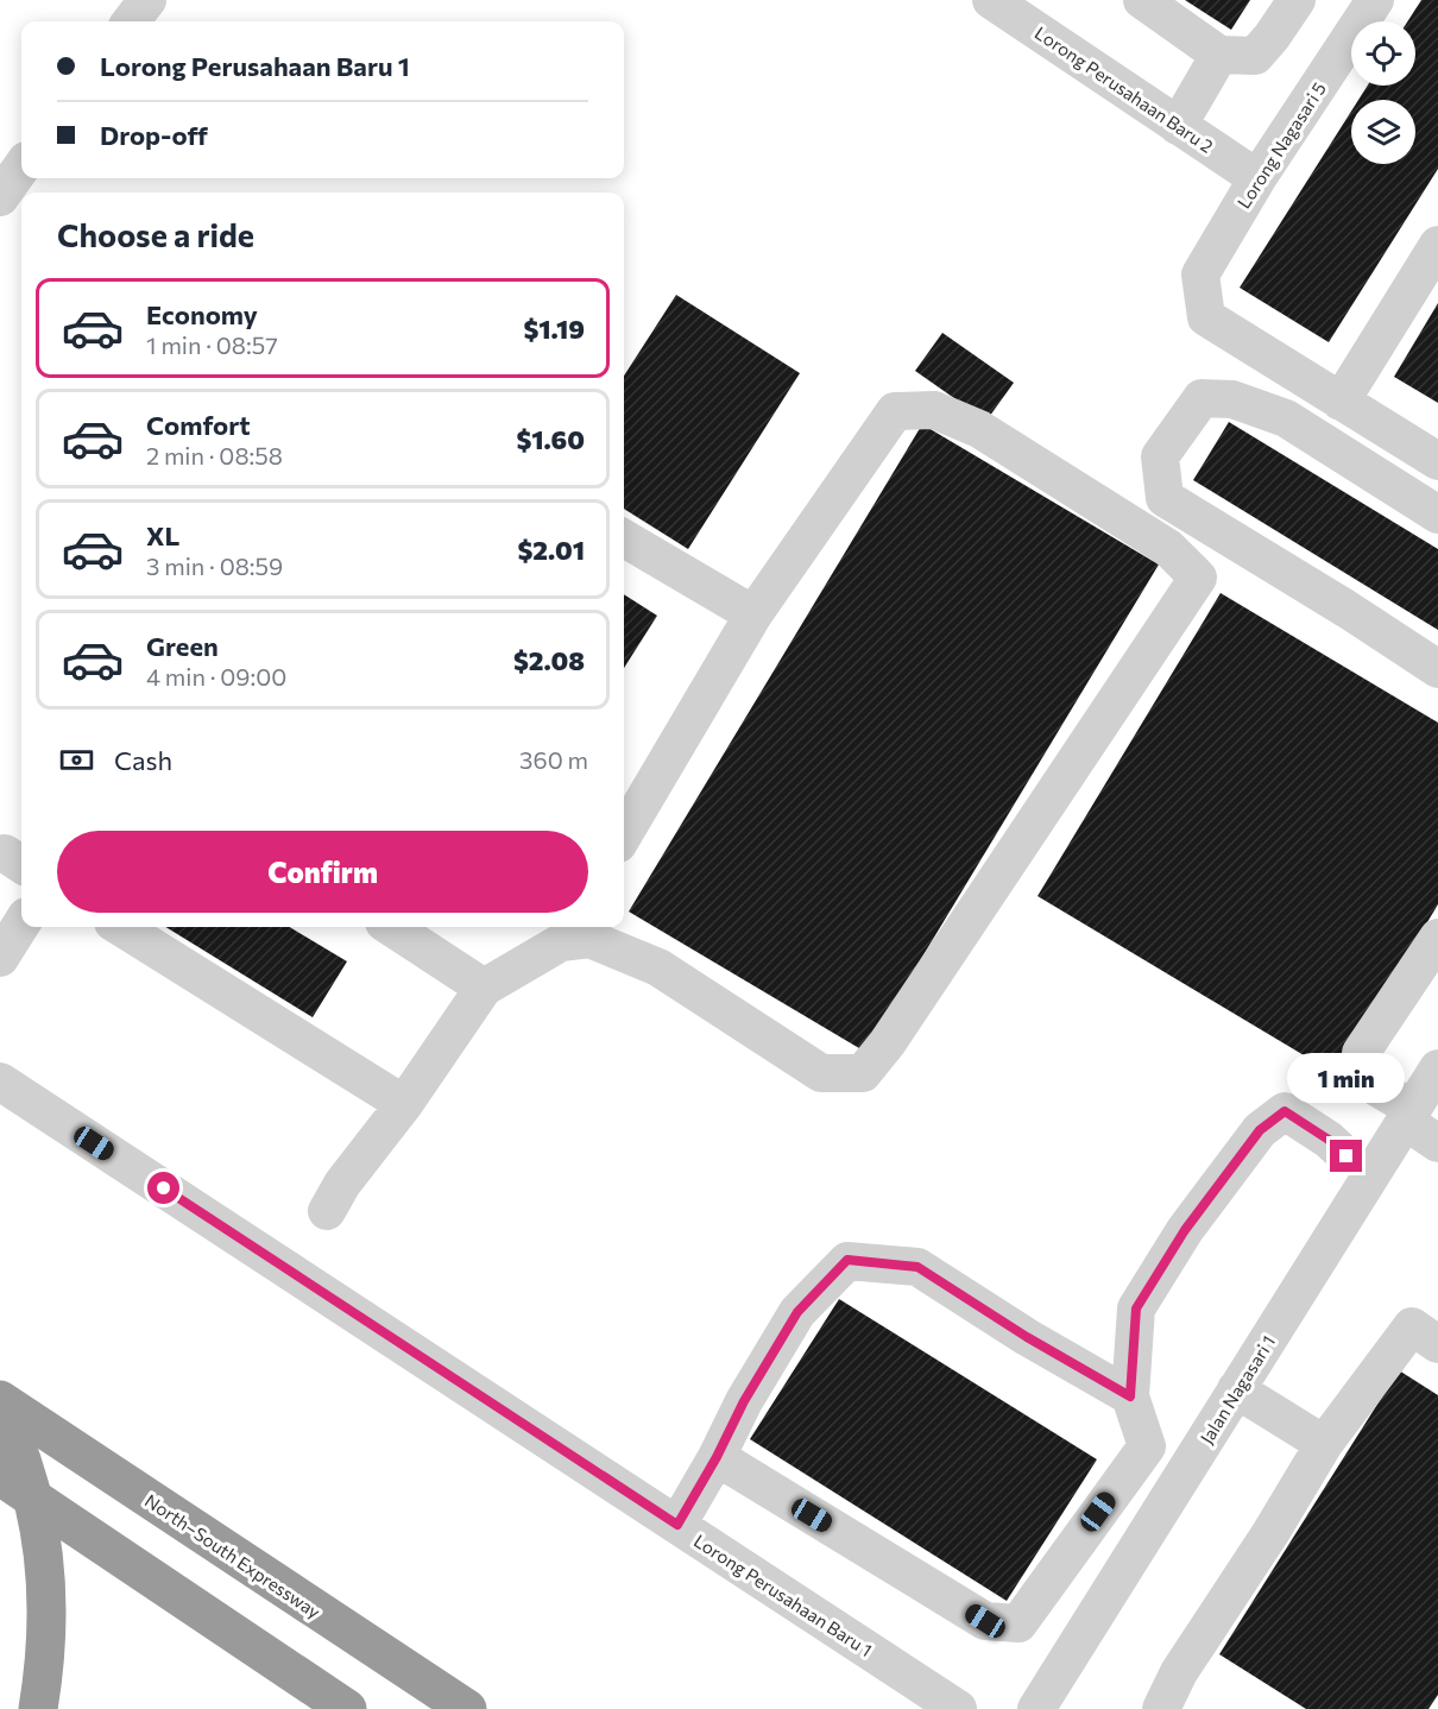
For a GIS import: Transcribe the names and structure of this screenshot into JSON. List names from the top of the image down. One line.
{"streets":{"highway":["North–South Expressway"],"street":["Lorong Perusahaan Baru 2","Lorong Nagasari 5","Jalan Nagasari 1","Lorong Perusahaan Baru 1"]},"crossings":[["Lorong Perusahaan Baru 2","Lorong Nagasari 5"]],"page":{"banner":["Lorong Perusahaan Baru 1","Drop-off"],"heading":"Choose a ride","list":[{"name":"Economy","note":"1 min · 08:57","value":"$1.19"},{"name":"Comfort","note":"2 min · 08:58","value":"$1.60"},{"name":"XL","note":"3 min · 08:59","value":"$2.01"},{"name":"Green","note":"4 min · 09:00","value":"$2.08"}],"pay":["Cash","360 m"],"buttons":"Confirm","bubble":"1 min"}}
